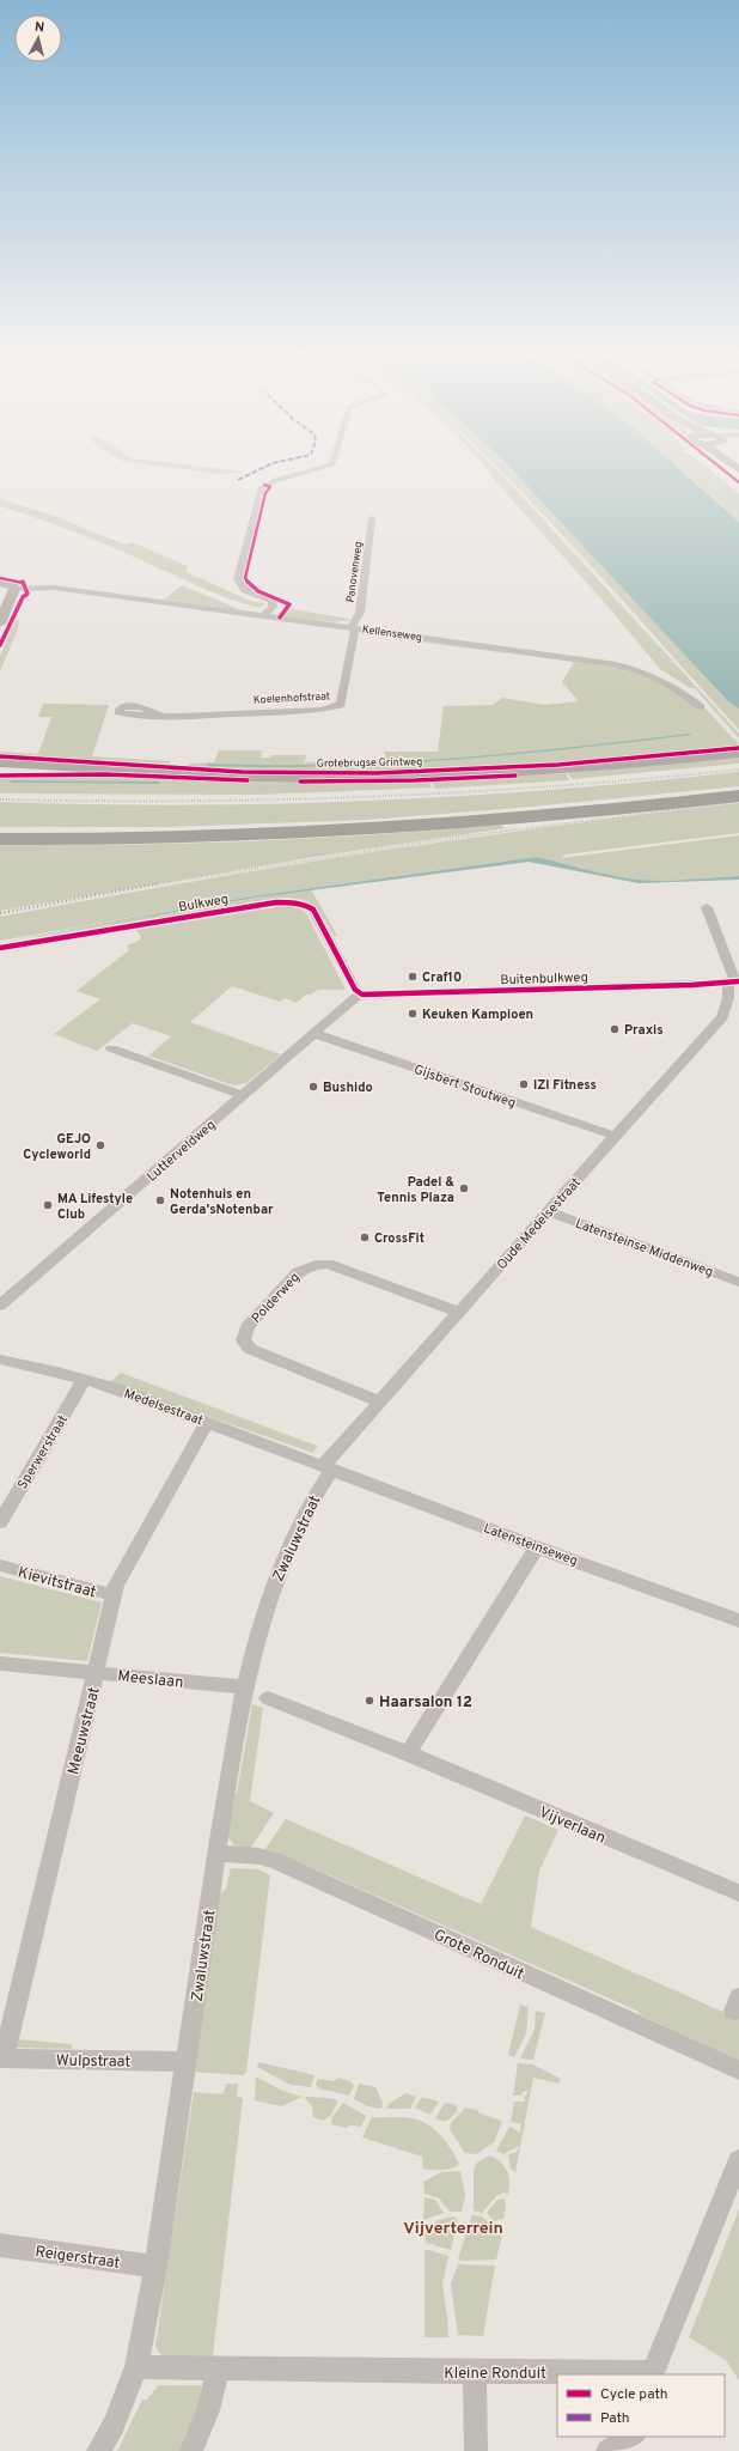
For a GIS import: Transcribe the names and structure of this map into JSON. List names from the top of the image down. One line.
{"streets":{"main road":["Kellenseweg","Grotebrugse Grintweg"],"street":["Panovenweg","Koelenhofstraat","Bulkweg","Buitenbulkweg","Gijsbert Stoutweg","Lutterveldweg","Oude Medelsestraat","Latensteinse Middenweg","Polderweg","Medelsestraat","Sperwerstraat","Zwaluwstraat","Latensteinseweg","Kievitstraat","Meeslaan","Meeuwstraat","Vijverlaan","Grote Ronduit","Wulpstraat","Reigerstraat","Kleine Ronduit"]},"crossings":[["Panovenweg","Kellenseweg"],["Panovenweg","Koelenhofstraat"],["Kellenseweg","Koelenhofstraat"],["Bulkweg","Buitenbulkweg"],["Bulkweg","Lutterveldweg"],["Buitenbulkweg","Lutterveldweg"],["Buitenbulkweg","Oude Medelsestraat"],["Gijsbert Stoutweg","Lutterveldweg"],["Gijsbert Stoutweg","Oude Medelsestraat"],["Oude Medelsestraat","Latensteinse Middenweg"],["Oude Medelsestraat","Polderweg"],["Oude Medelsestraat","Medelsestraat"],["Oude Medelsestraat","Zwaluwstraat"],["Oude Medelsestraat","Latensteinseweg"],["Medelsestraat","Sperwerstraat"],["Medelsestraat","Zwaluwstraat"],["Medelsestraat","Latensteinseweg"],["Medelsestraat","Meeuwstraat"],["Zwaluwstraat","Latensteinseweg"],["Zwaluwstraat","Meeslaan"],["Zwaluwstraat","Grote Ronduit"],["Zwaluwstraat","Wulpstraat"],["Zwaluwstraat","Reigerstraat"],["Zwaluwstraat","Kleine Ronduit"],["Kievitstraat","Meeuwstraat"],["Meeslaan","Meeuwstraat"],["Meeuwstraat","Wulpstraat"]],"districts":["Vijverterrein"],"places":["Craf10","Keuken Kampioen","Praxis","IZI Fitness","Bushido","GEJO Cycleworld","Padel & Tennis Plaza","Notenhuis en Gerda'sNotenbar","MA Lifestyle Club","CrossFit","Haarsalon 12"],"legend":["Cycle path","Path"],"north":"top"}
